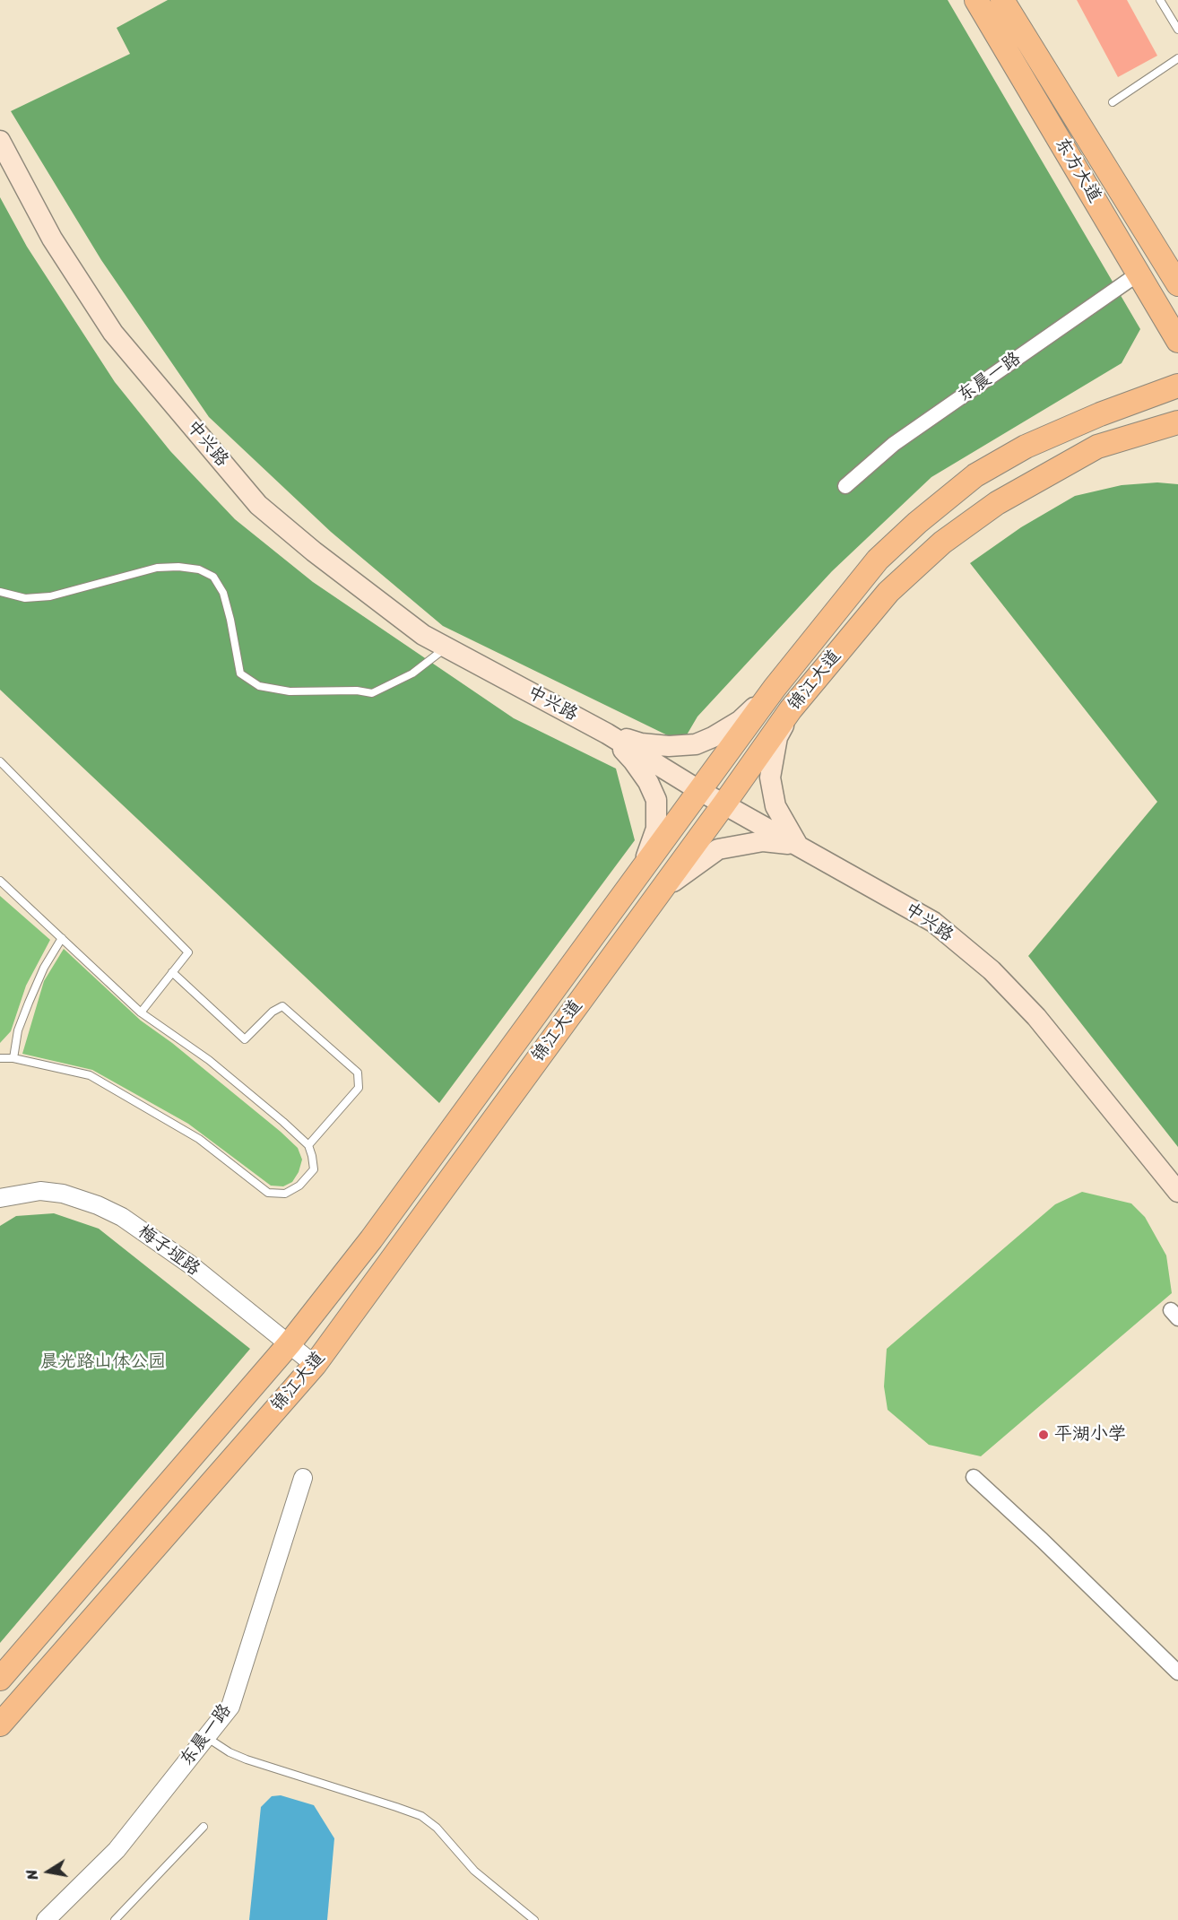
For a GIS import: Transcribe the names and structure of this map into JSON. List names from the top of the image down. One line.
{"streets":{"main road":["东方大道","中兴路","锦江大道"],"street":["东晨一路","梅子垭路"]},"crossings":[["东方大道","东晨一路"],["中兴路","锦江大道"],["锦江大道","梅子垭路"]],"parks":["晨光路山体公园"],"places":["平湖小学"],"north":"left"}
